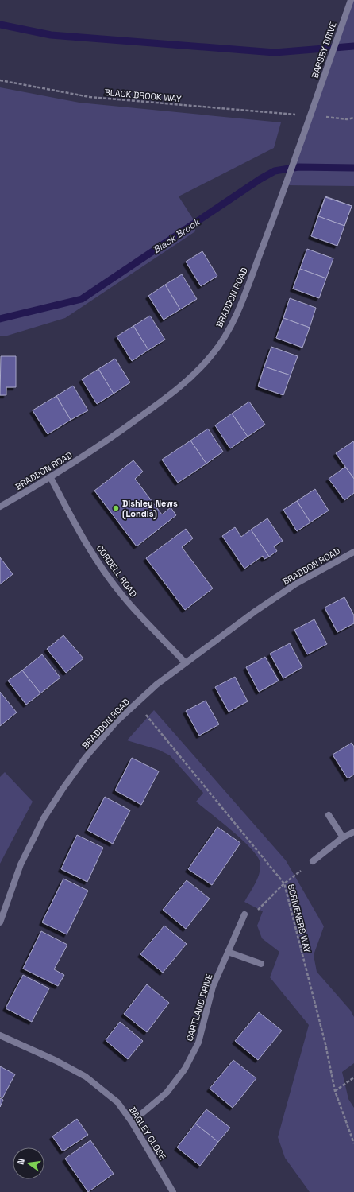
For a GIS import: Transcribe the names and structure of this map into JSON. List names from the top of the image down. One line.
{"streets":{"street":["BARSBY DRIVE","BRADDON ROAD","CORDELL ROAD","CARTLAND DRIVE","BAGLEY CLOSE"],"path":["BLACK BROOK WAY","SCRIVENERS WAY"]},"crossings":[["BARSBY DRIVE","BRADDON ROAD"],["BRADDON ROAD","CORDELL ROAD"],["BRADDON ROAD","SCRIVENERS WAY"],["CARTLAND DRIVE","BAGLEY CLOSE"]],"water":["Black Brook"],"places":["Dishley News (Londis)"],"north":"left"}
